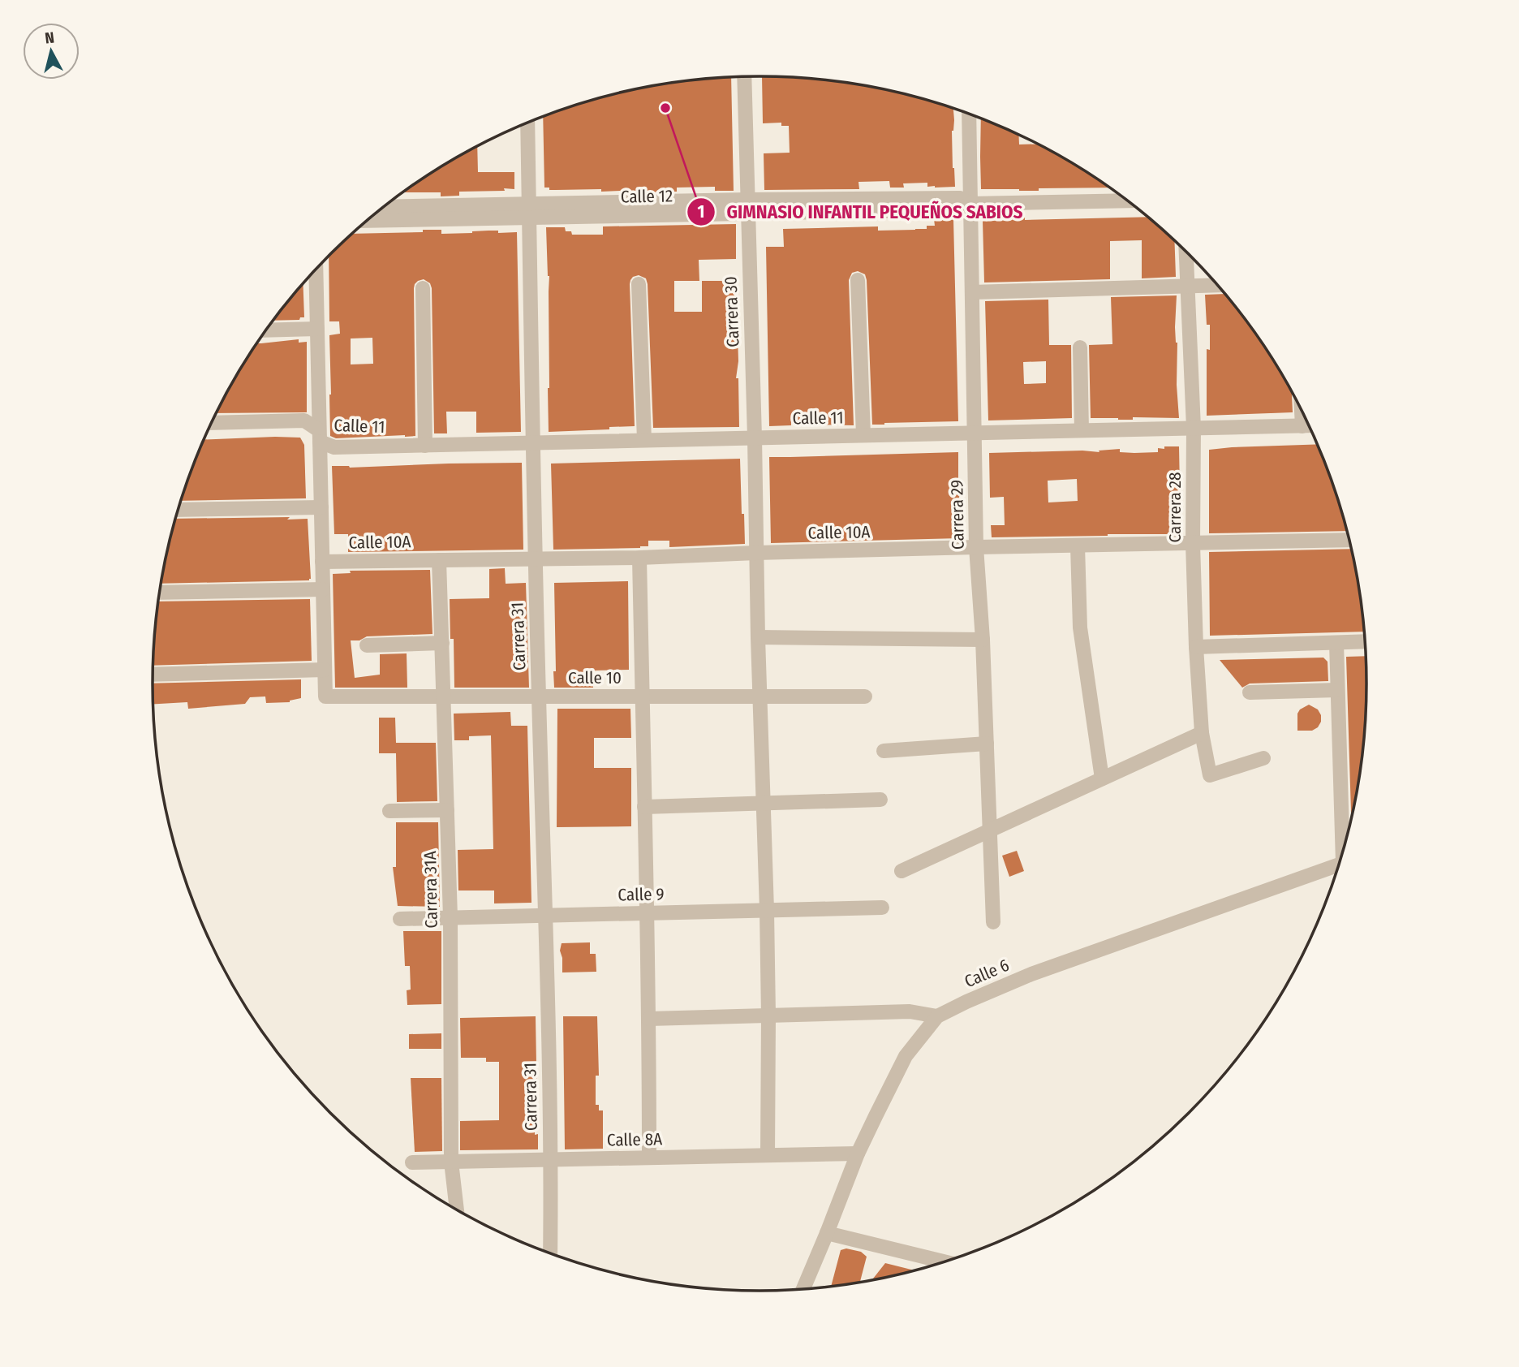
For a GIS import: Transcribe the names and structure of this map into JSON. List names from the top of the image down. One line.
{"streets":{"street":["Calle 12","Carrera 30","Calle 11","Carrera 28","Carrera 29","Calle 10A","Carrera 31","Calle 10","Carrera 31A","Calle 9","Calle 6","Calle 8A"]},"crossings":[["Calle 12","Carrera 30"],["Calle 12","Carrera 29"],["Calle 12","Carrera 31"],["Carrera 30","Calle 11"],["Carrera 30","Calle 10A"],["Carrera 30","Calle 10"],["Carrera 30","Calle 9"],["Carrera 30","Calle 8A"],["Calle 11","Carrera 28"],["Calle 11","Carrera 29"],["Calle 11","Carrera 31"],["Carrera 28","Calle 10A"],["Carrera 29","Calle 10A"],["Calle 10A","Carrera 31"],["Calle 10A","Carrera 31A"],["Carrera 31","Calle 10"],["Carrera 31","Calle 9"],["Carrera 31","Calle 8A"],["Calle 10","Carrera 31A"],["Carrera 31A","Calle 9"],["Carrera 31A","Calle 8A"],["Calle 6","Calle 8A"]],"places":["GIMNASIO INFANTIL PEQUEÑOS SABIOS"],"north":"top"}
